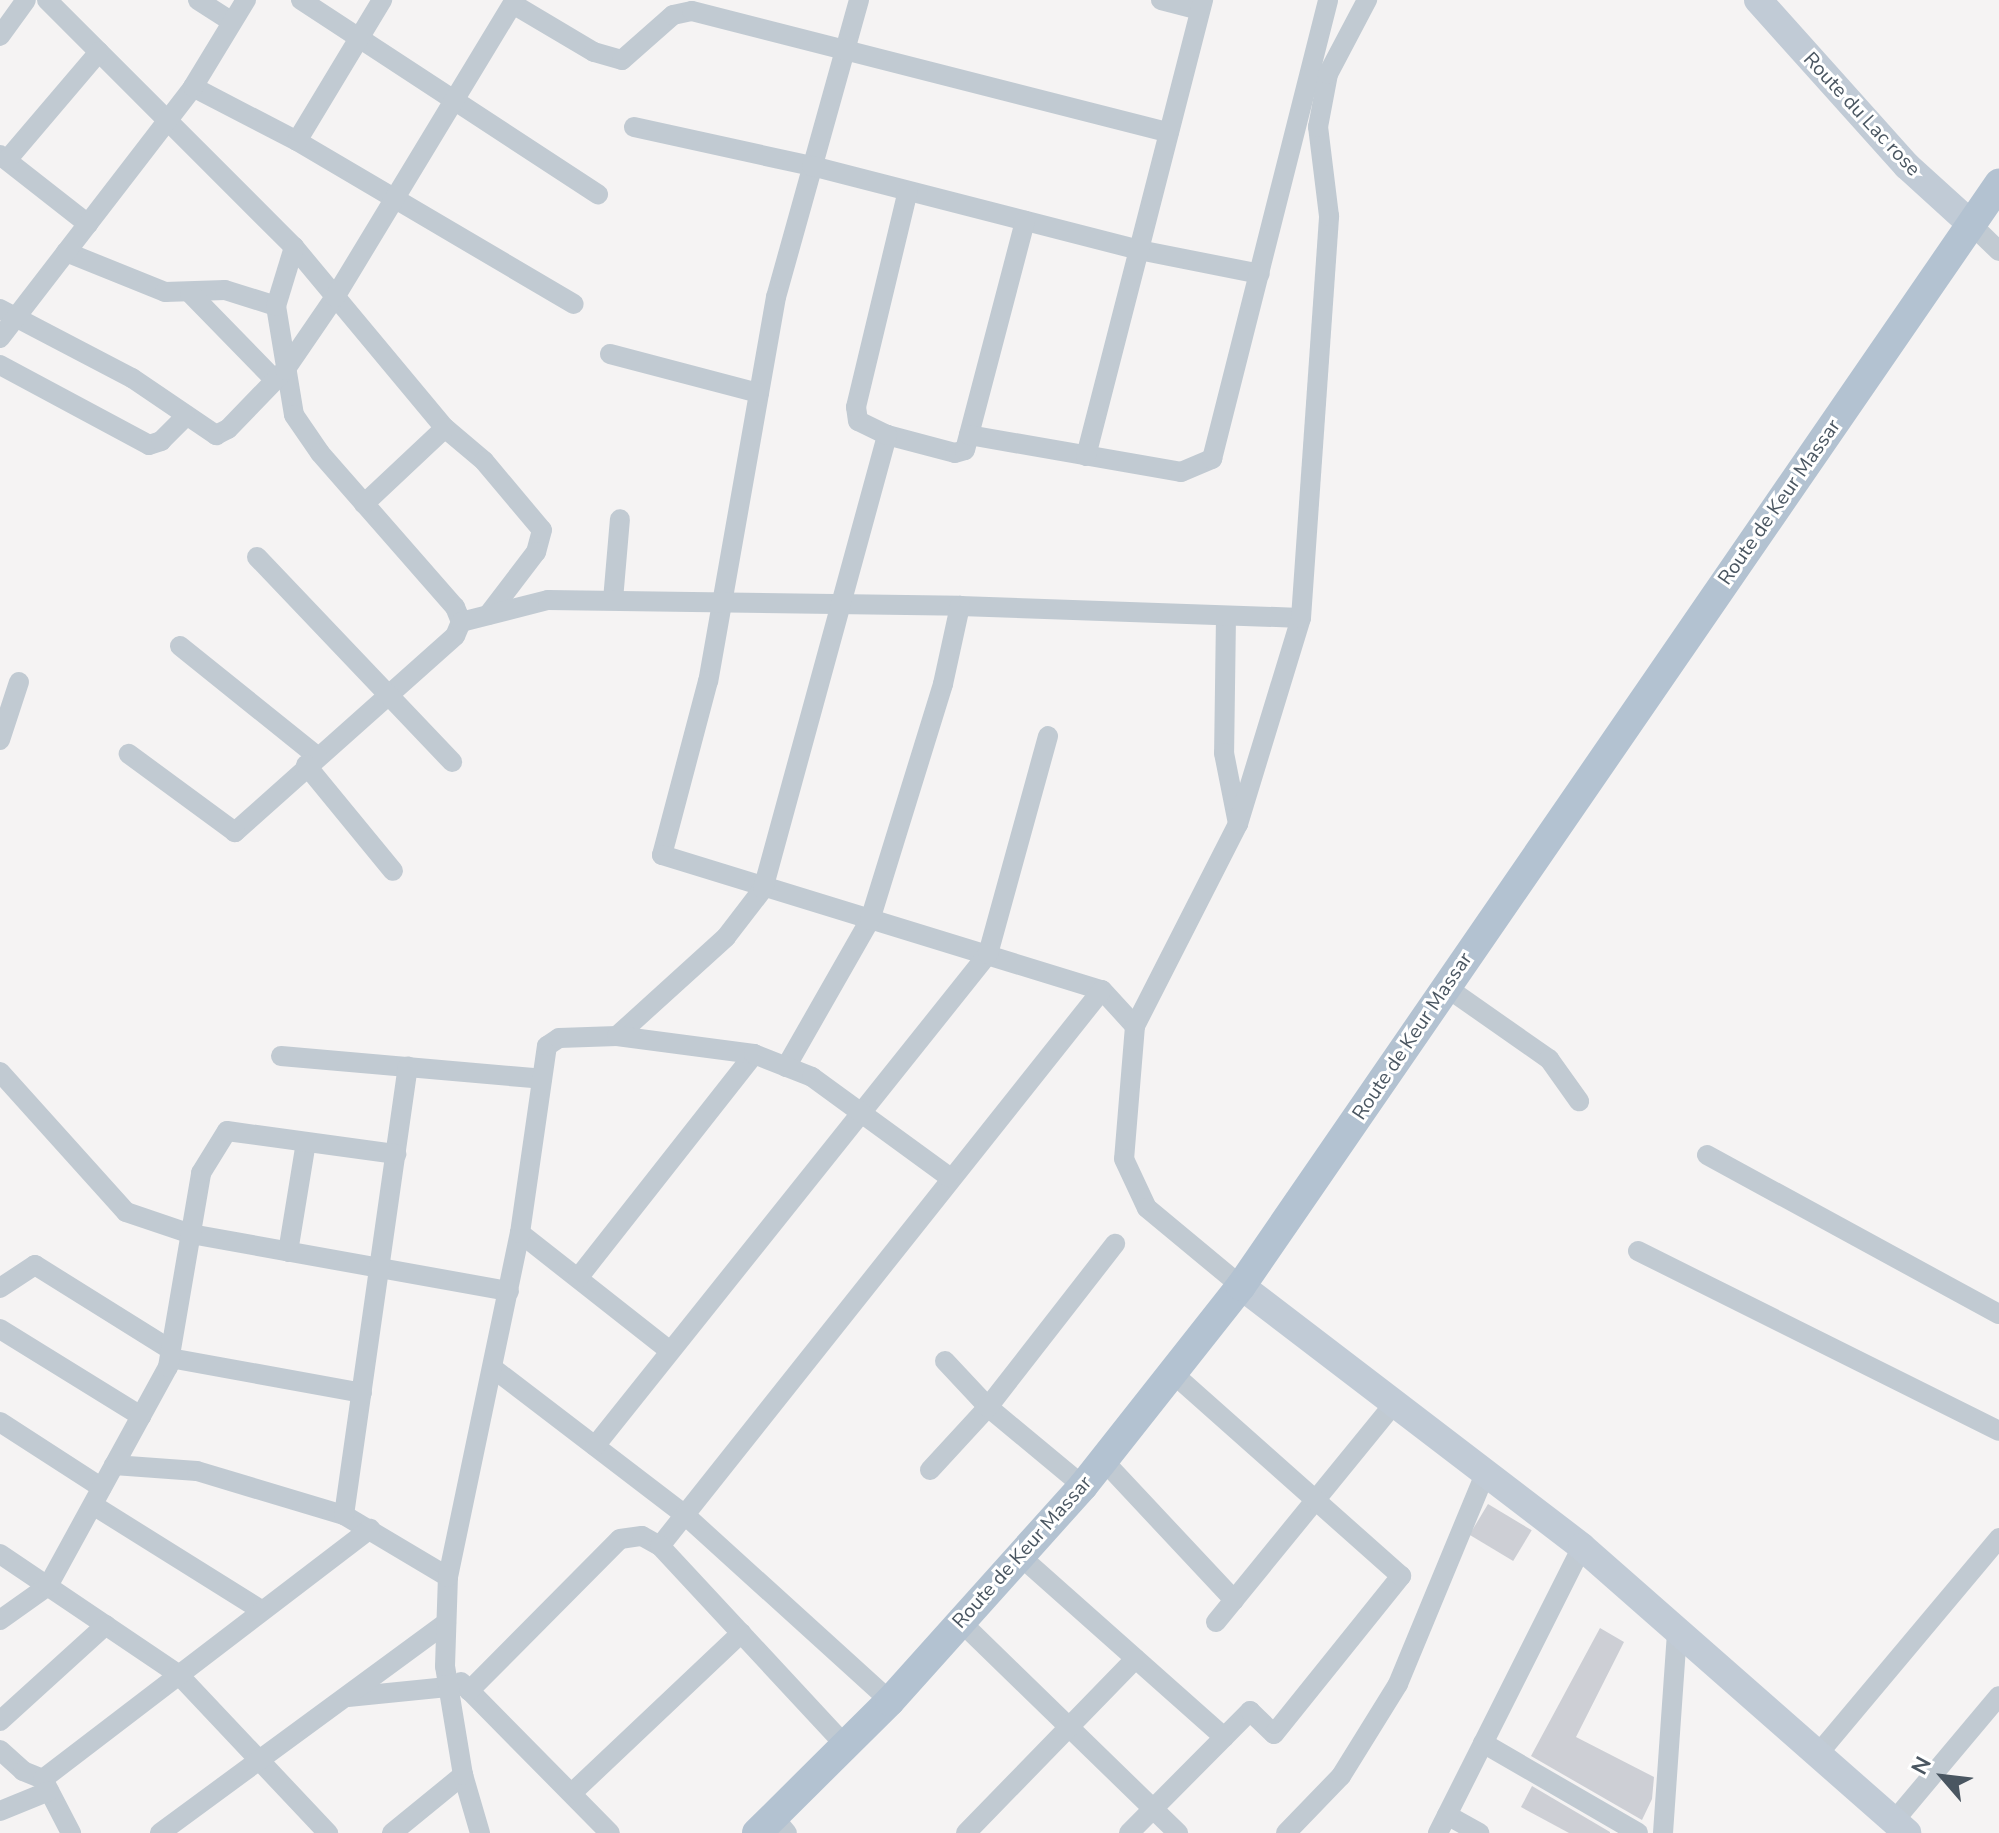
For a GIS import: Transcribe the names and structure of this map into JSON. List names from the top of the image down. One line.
{"streets":{"main road":["Route de Keur Massar"],"street":["Route du Lac rose"]},"crossings":[["Route du Lac rose","Route de Keur Massar"]],"north":"top left"}
